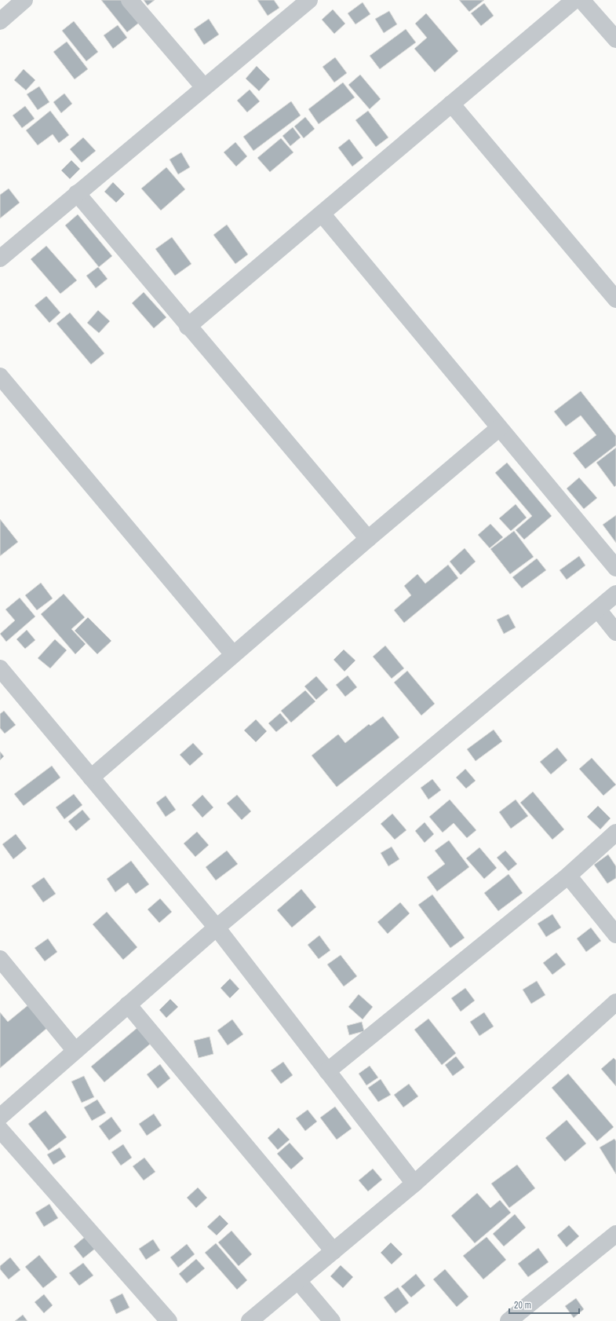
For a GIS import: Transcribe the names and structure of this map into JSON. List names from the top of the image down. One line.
{"scale_bar":"20 m"}
